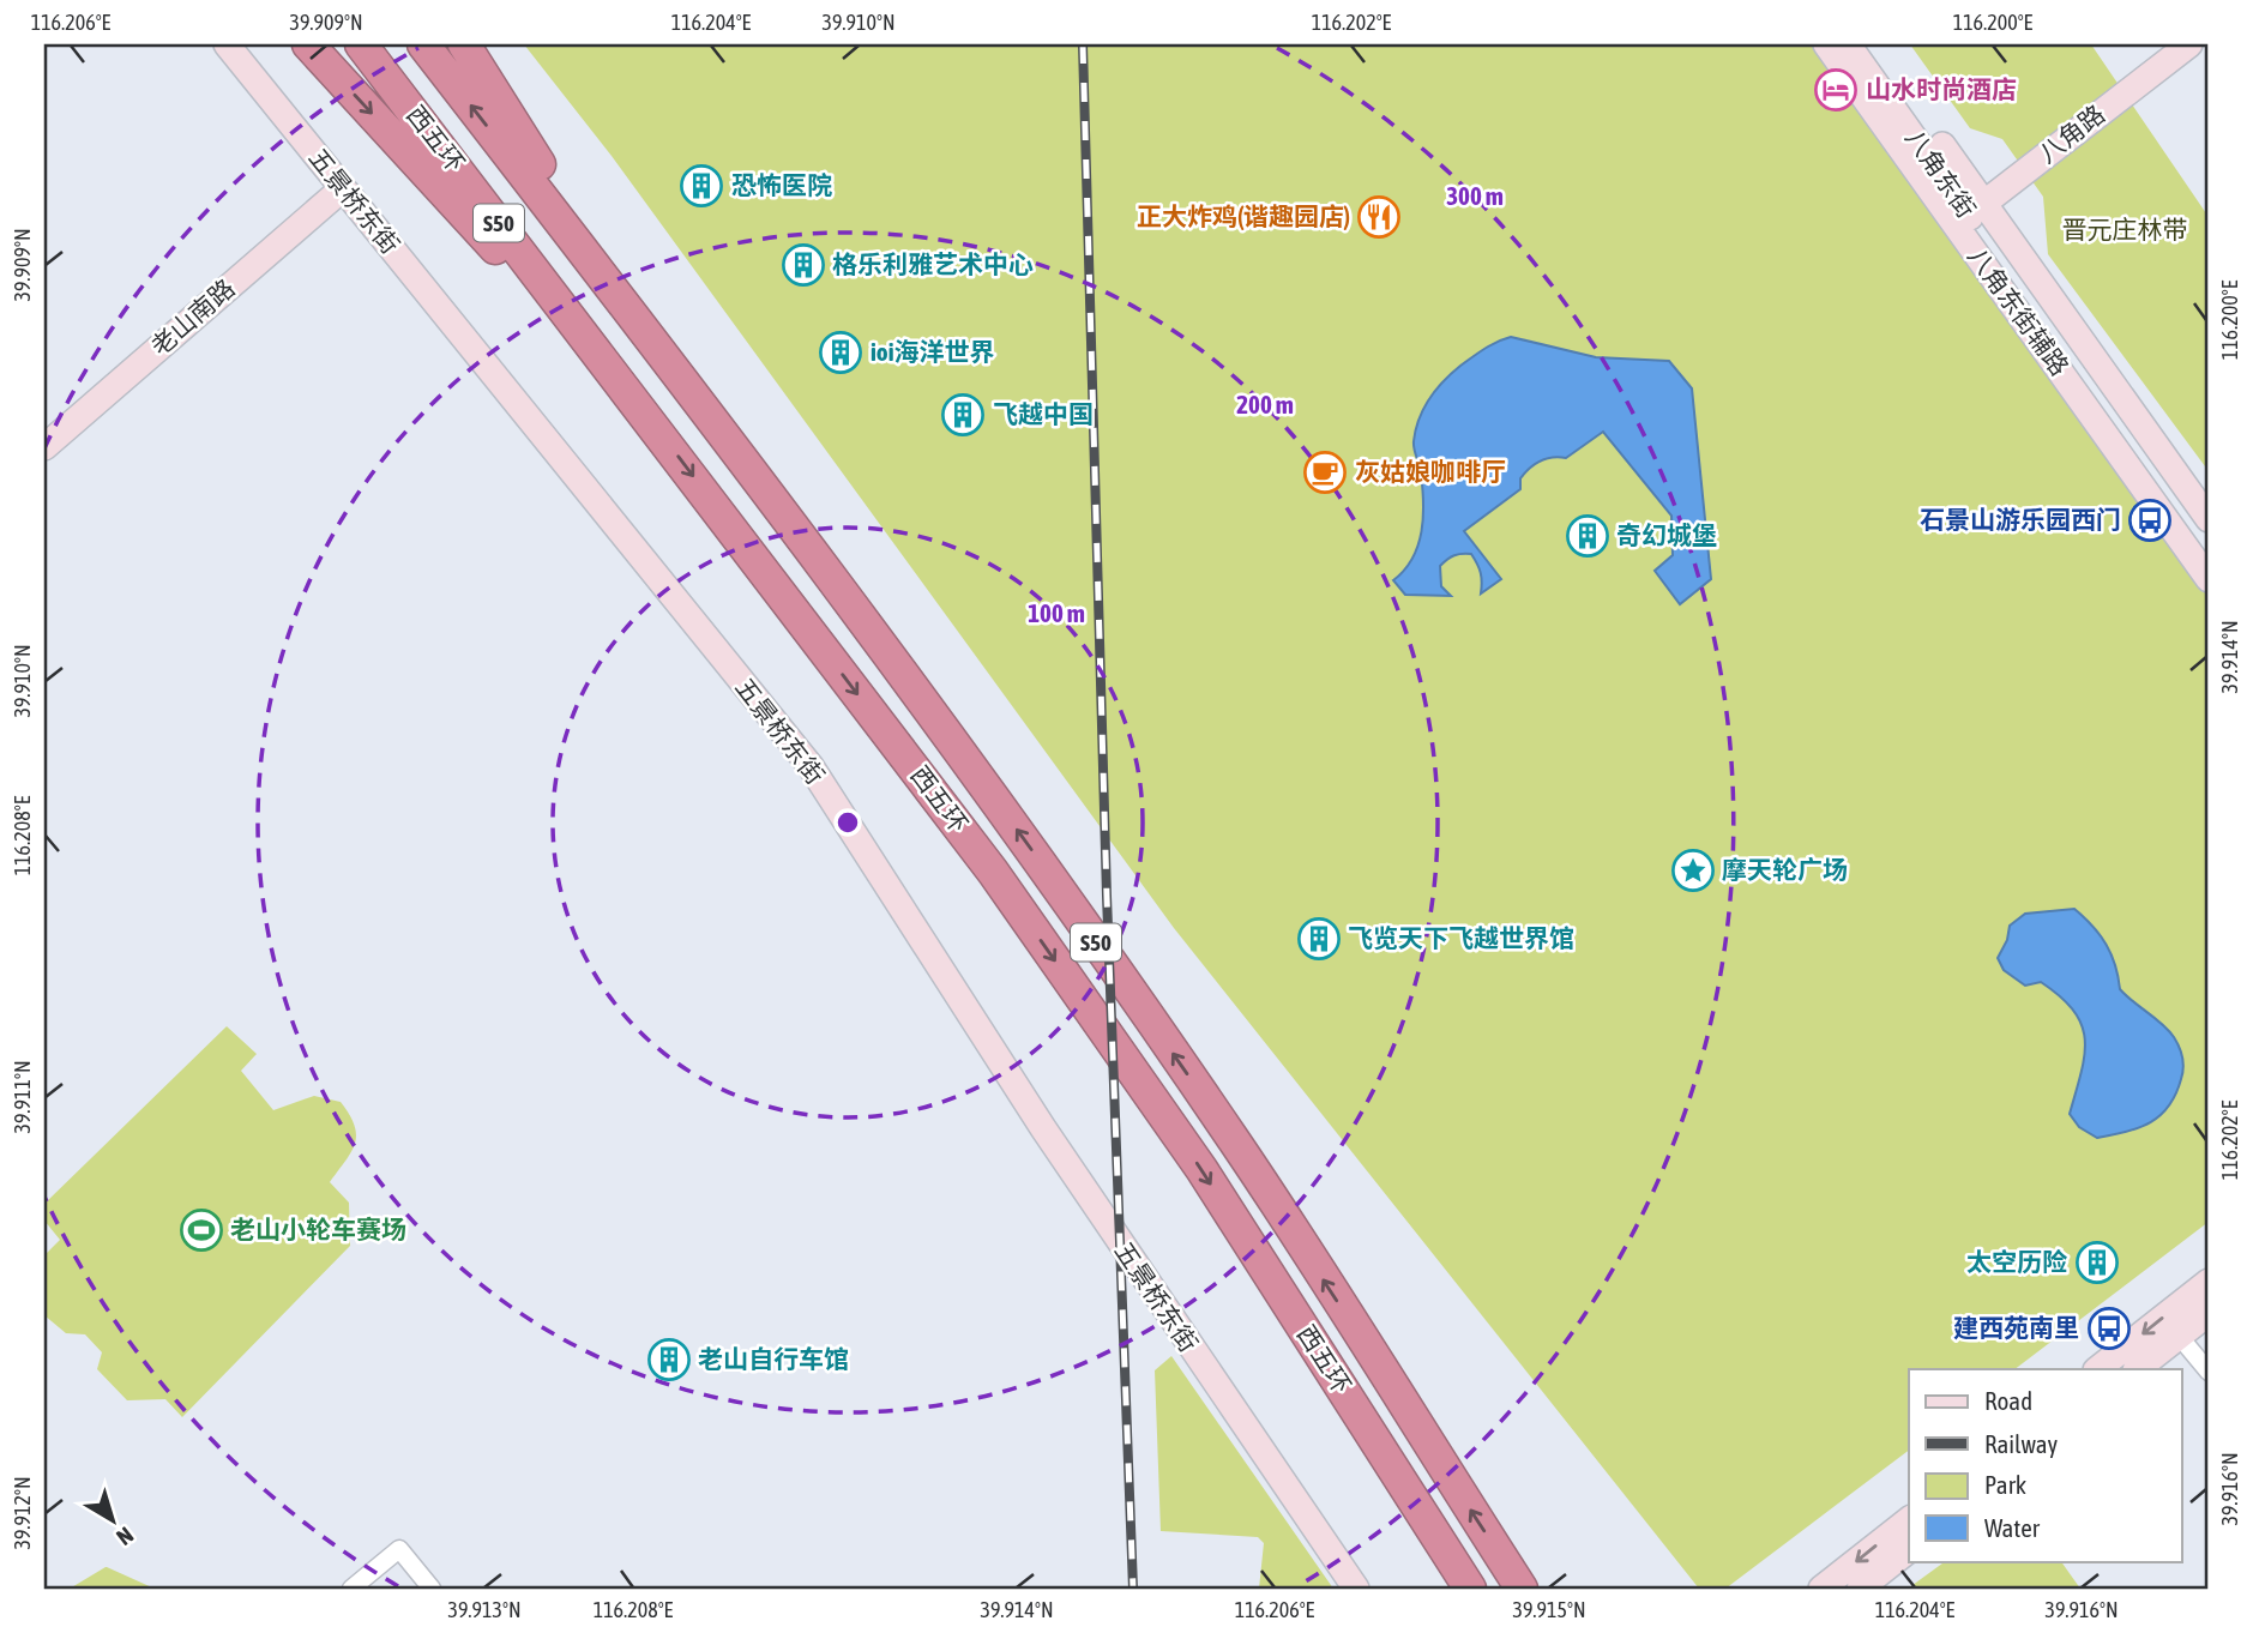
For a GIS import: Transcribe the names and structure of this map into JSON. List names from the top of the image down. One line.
{"streets":{"highway":["西五环","S50"],"main road":["八角路","八角东街","五景桥东街","八角东街辅路","老山南路"]},"crossings":[["八角路","八角东街"],["八角路","八角东街辅路"],["八角东街","八角东街辅路"],["五景桥东街","老山南路"]],"parks":["晋元庄林带"],"places":{"hotel":["山水时尚酒店"],"building":["恐怖医院","格乐利雅艺术中心","ioi海洋世界","飞越中国","奇幻城堡","飞览天下飞越世界馆","太空历险","老山自行车馆"],"restaurant":["正大炸鸡(谐趣园店)"],"cafe":["灰姑娘咖啡厅"],"bus stop":["石景山游乐园西门","建西苑南里"],"place":["摩天轮广场"],"sports":["老山小轮车赛场"]},"legend":["Road","Railway","Park","Water"],"north":"bottom right","coordinates":["116.206°E","39.909°N","116.204°E","39.910°N","116.202°E","116.200°E","39.914°N","116.208°E","39.911°N","39.916°N","39.912°N","39.913°N","39.915°N"],"rings":["300 m","200 m","100 m"]}
